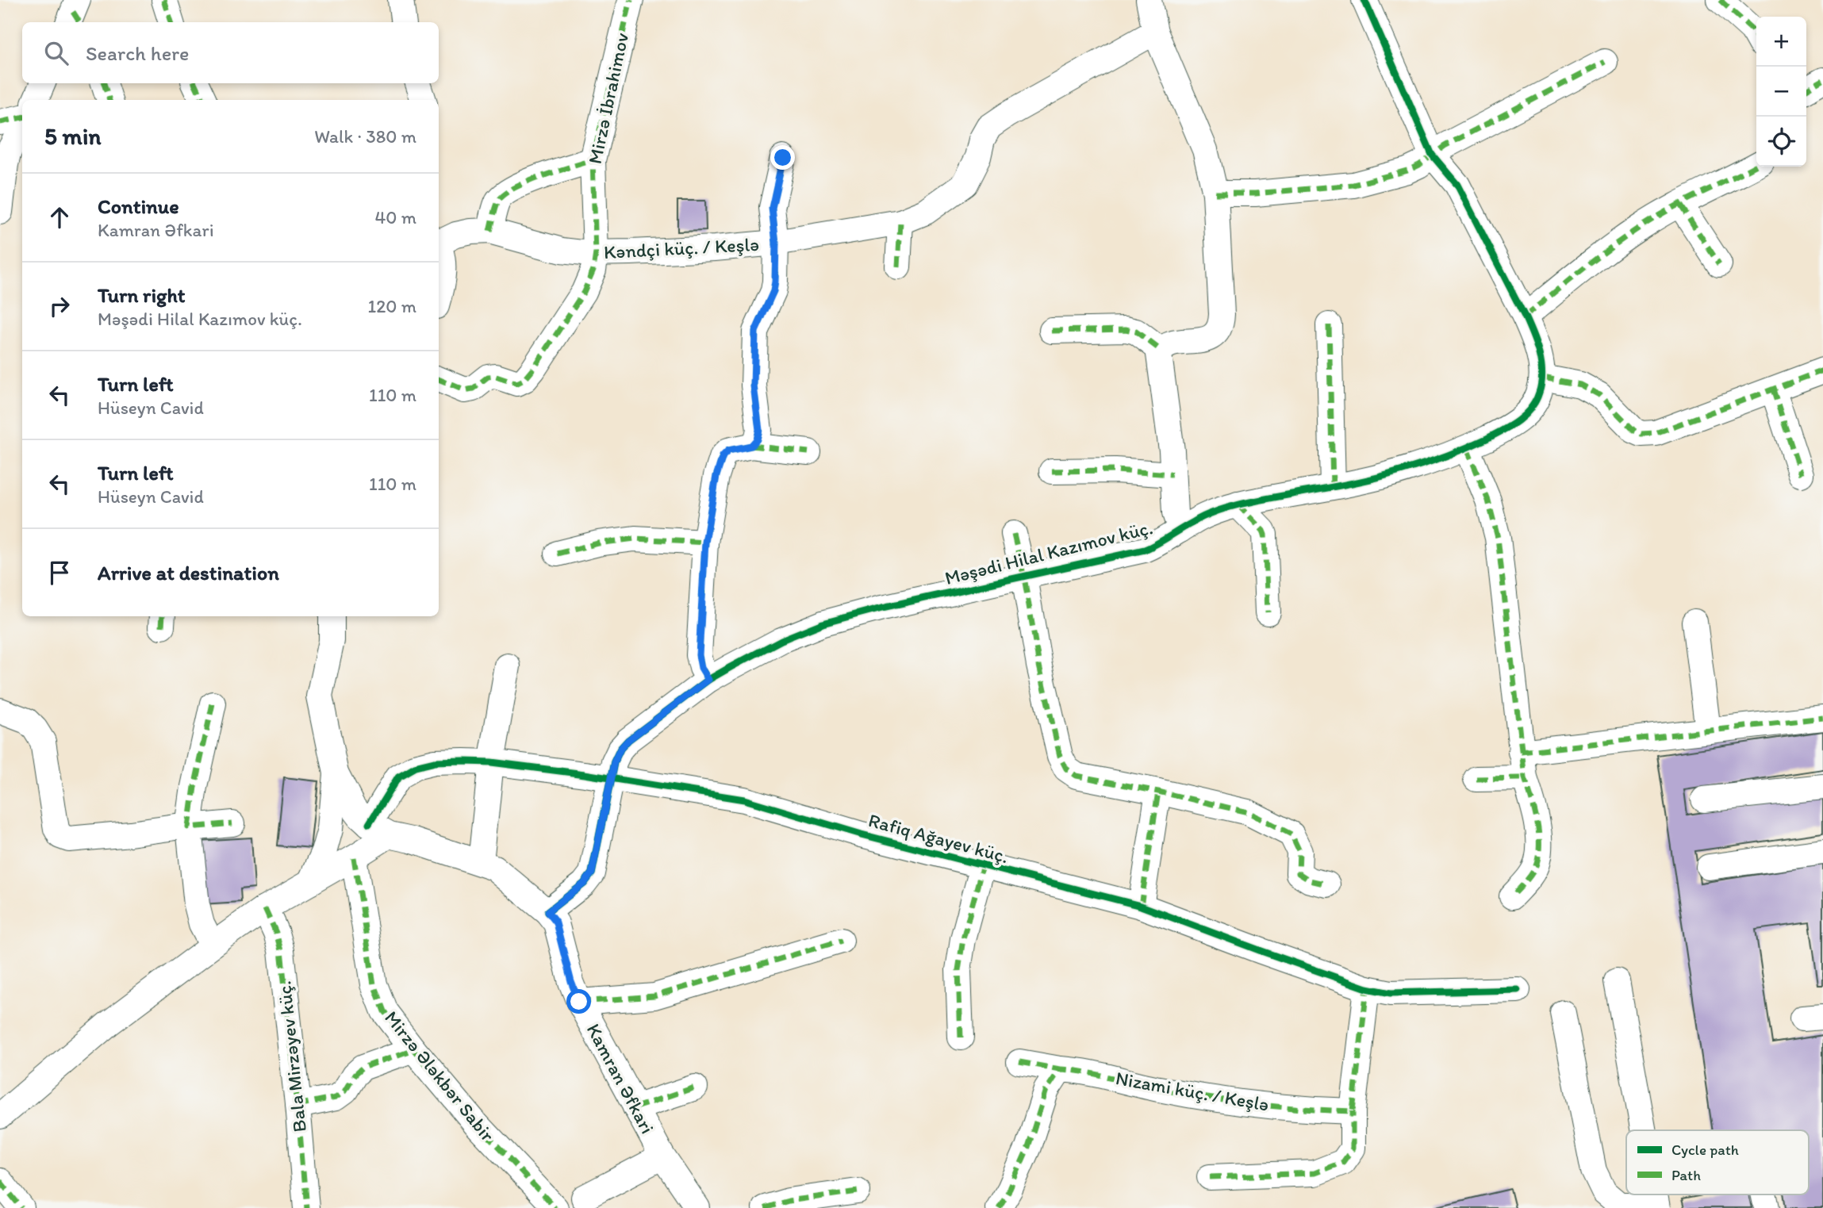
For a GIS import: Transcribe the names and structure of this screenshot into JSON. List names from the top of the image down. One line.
{"streets":{"street":["Mirzə İbrahimov","Kəndçi küç. / Keşlə","Məşədi Hilal Kazımov küç.","Rafiq Ağayev küç.","Bala Mirzəyev küç.","Mirzə Ələkbər Sabir","Kamran Əfkari","Nizami küç. / Keşlə"]},"crossings":[["Mirzə İbrahimov","Kəndçi küç. / Keşlə"],["Məşədi Hilal Kazımov küç.","Rafiq Ağayev küç."],["Məşədi Hilal Kazımov küç.","Kamran Əfkari"]],"legend":["Cycle path","Path"],"page":{"map_buttons":["+","−"],"search":"Search here","heading":["5 min","Walk · 380 m"],"list":[["Continue","Kamran Əfkari","40 m"],["Turn right","Məşədi Hilal Kazımov küç.","120 m"],["Turn left","Hüseyn Cavid","110 m"],["Turn left","Hüseyn Cavid","110 m"],"Arrive at destination"]}}
